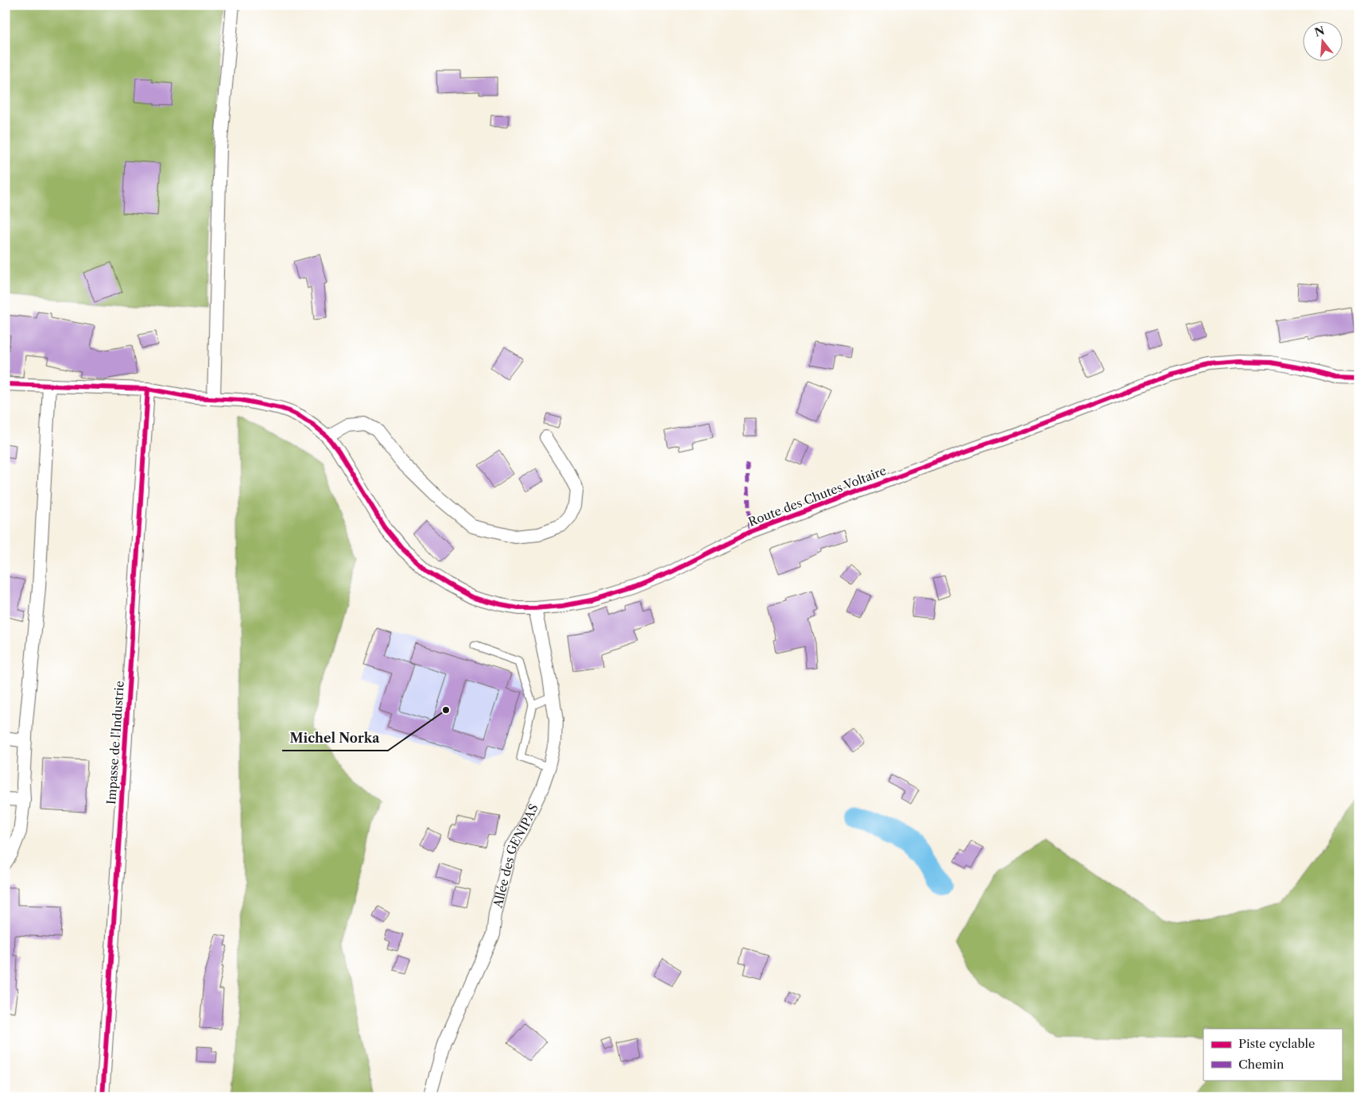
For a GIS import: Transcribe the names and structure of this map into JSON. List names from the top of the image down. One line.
{"streets":{"street":["Route des Chutes Voltaire","Impasse de l'Industrie","Allée des GENIPAS"]},"crossings":[["Route des Chutes Voltaire","Impasse de l'Industrie"],["Route des Chutes Voltaire","Allée des GENIPAS"]],"places":["Michel Norka"],"legend":["Piste cyclable","Chemin"],"north":"top"}
